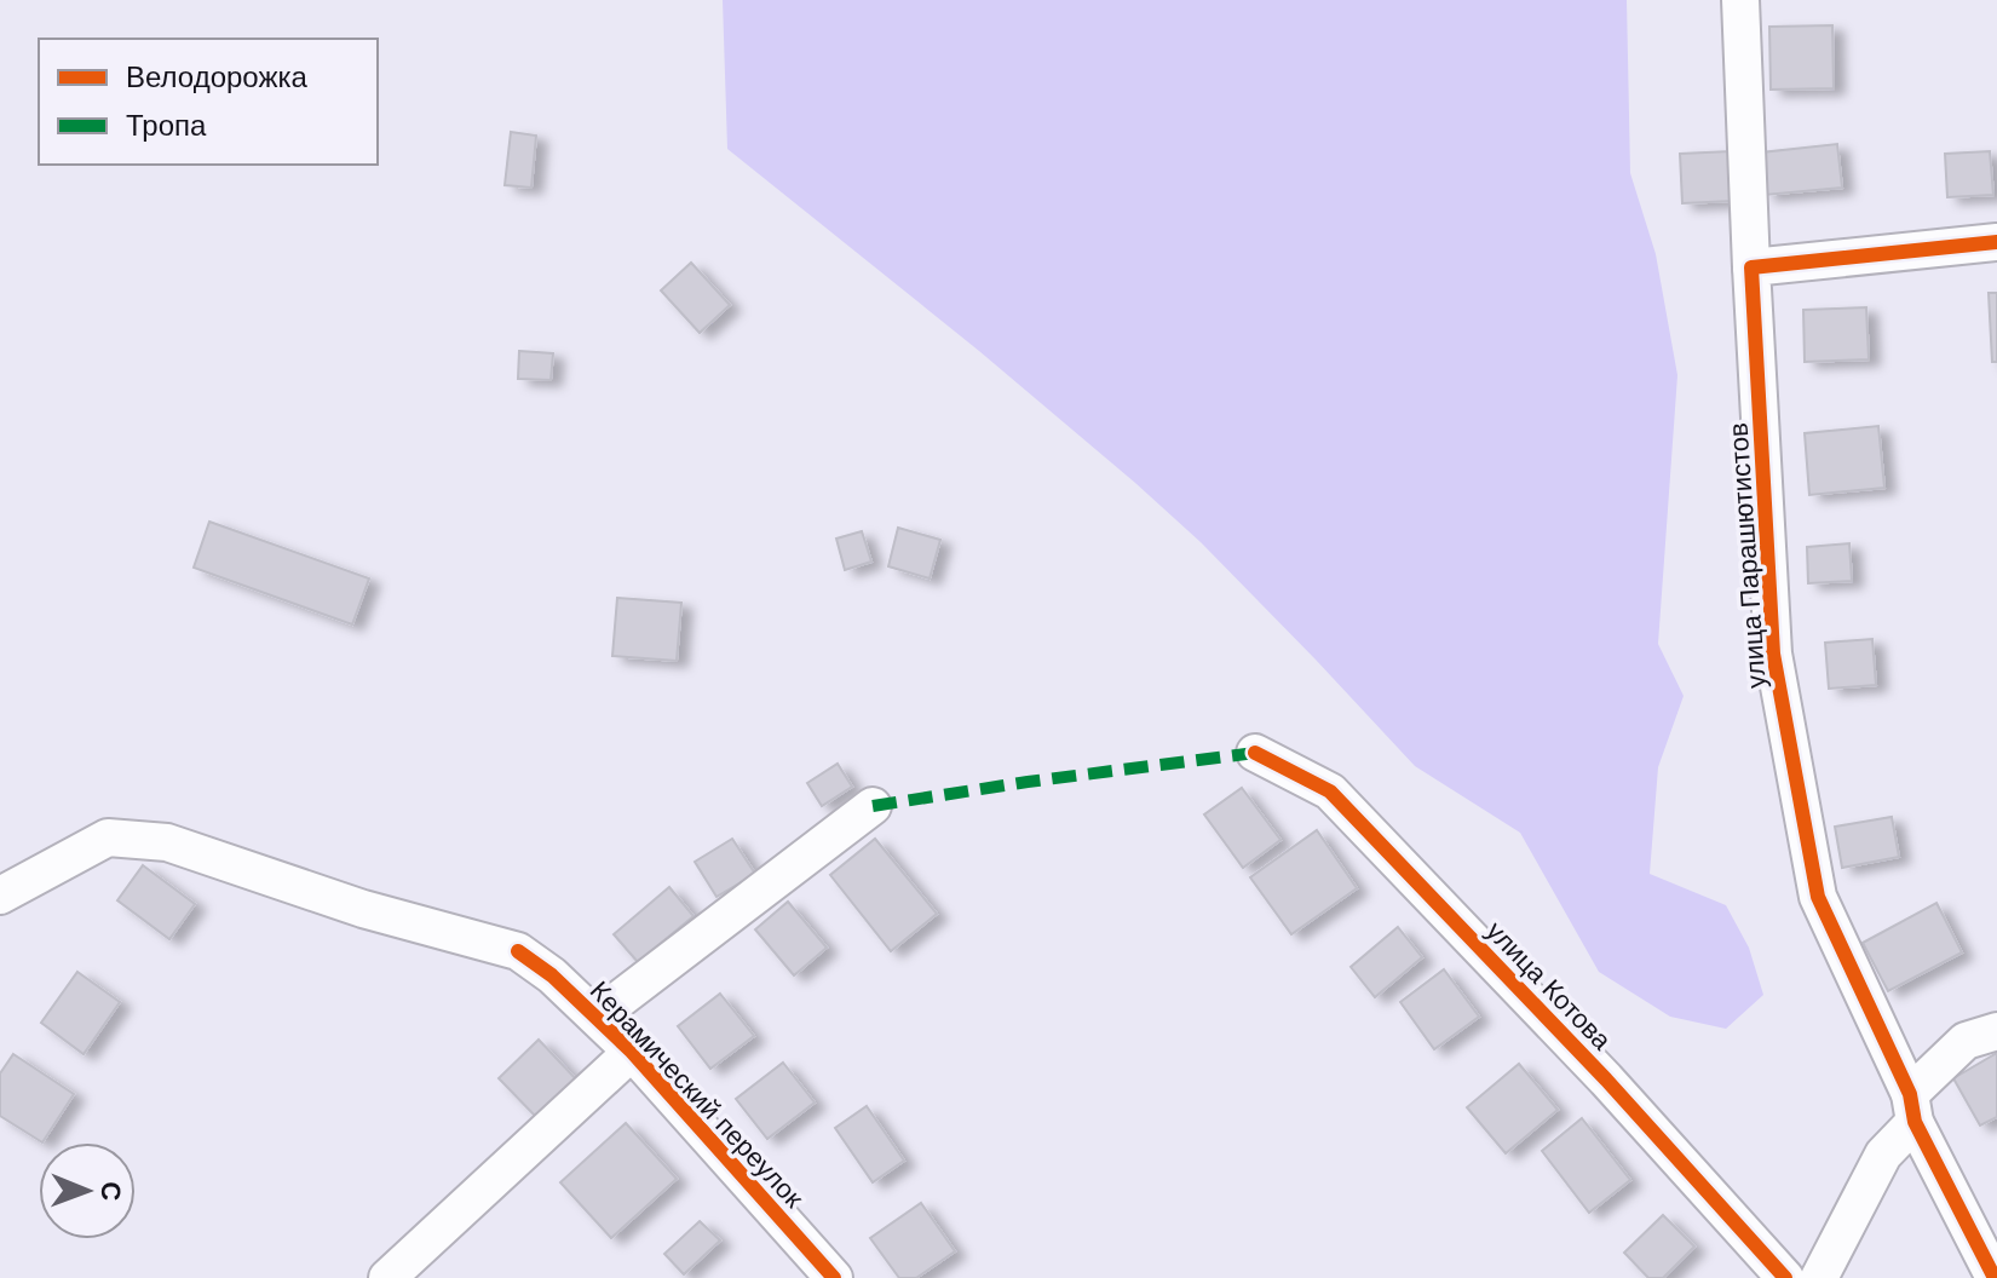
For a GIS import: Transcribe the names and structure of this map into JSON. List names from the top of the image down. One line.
{"streets":{"street":["улица Парашютистов","улица Котова","Керамический переулок"]},"legend":["Велодорожка","Тропа"],"north":"right"}
